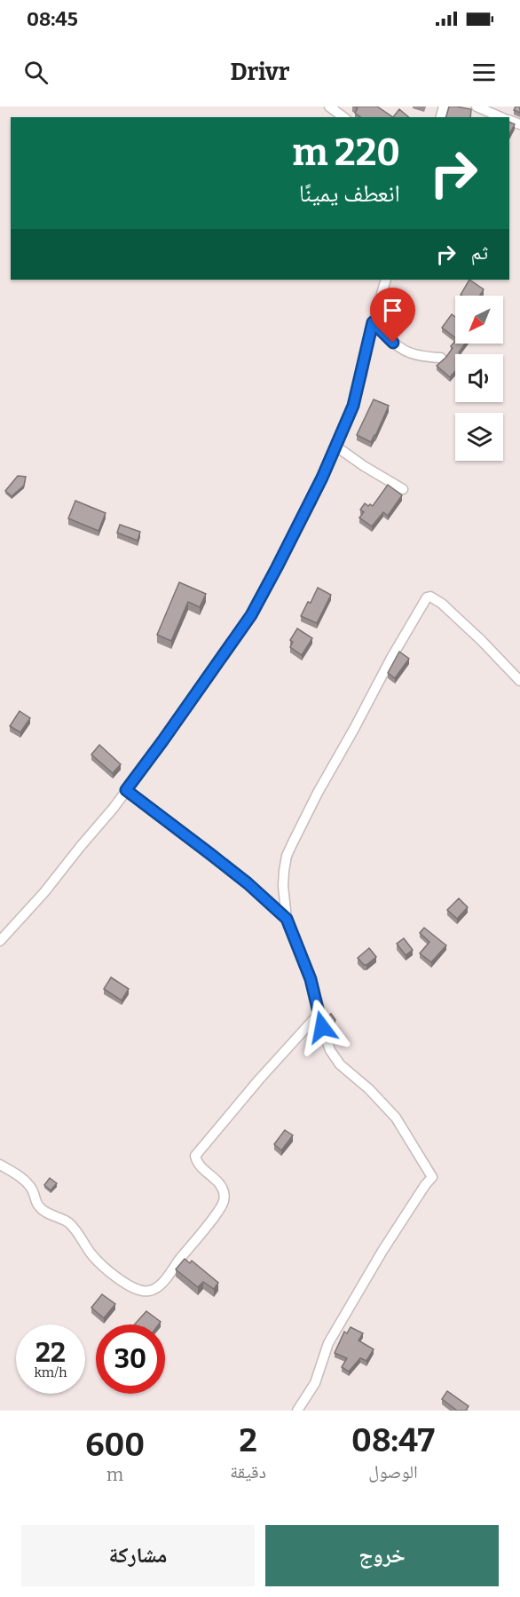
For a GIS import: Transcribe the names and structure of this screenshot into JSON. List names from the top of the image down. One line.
{"north":"bottom left","page":{"status":"08:45","header":"Drivr","turn":["220 m","انعطف يمينًا"],"then":"ثم","speed":"22 km/h","limit":"30","eta":["08:47","الوصول","2","دقيقة","600","m"],"buttons":["خروج","مشاركة"]}}
